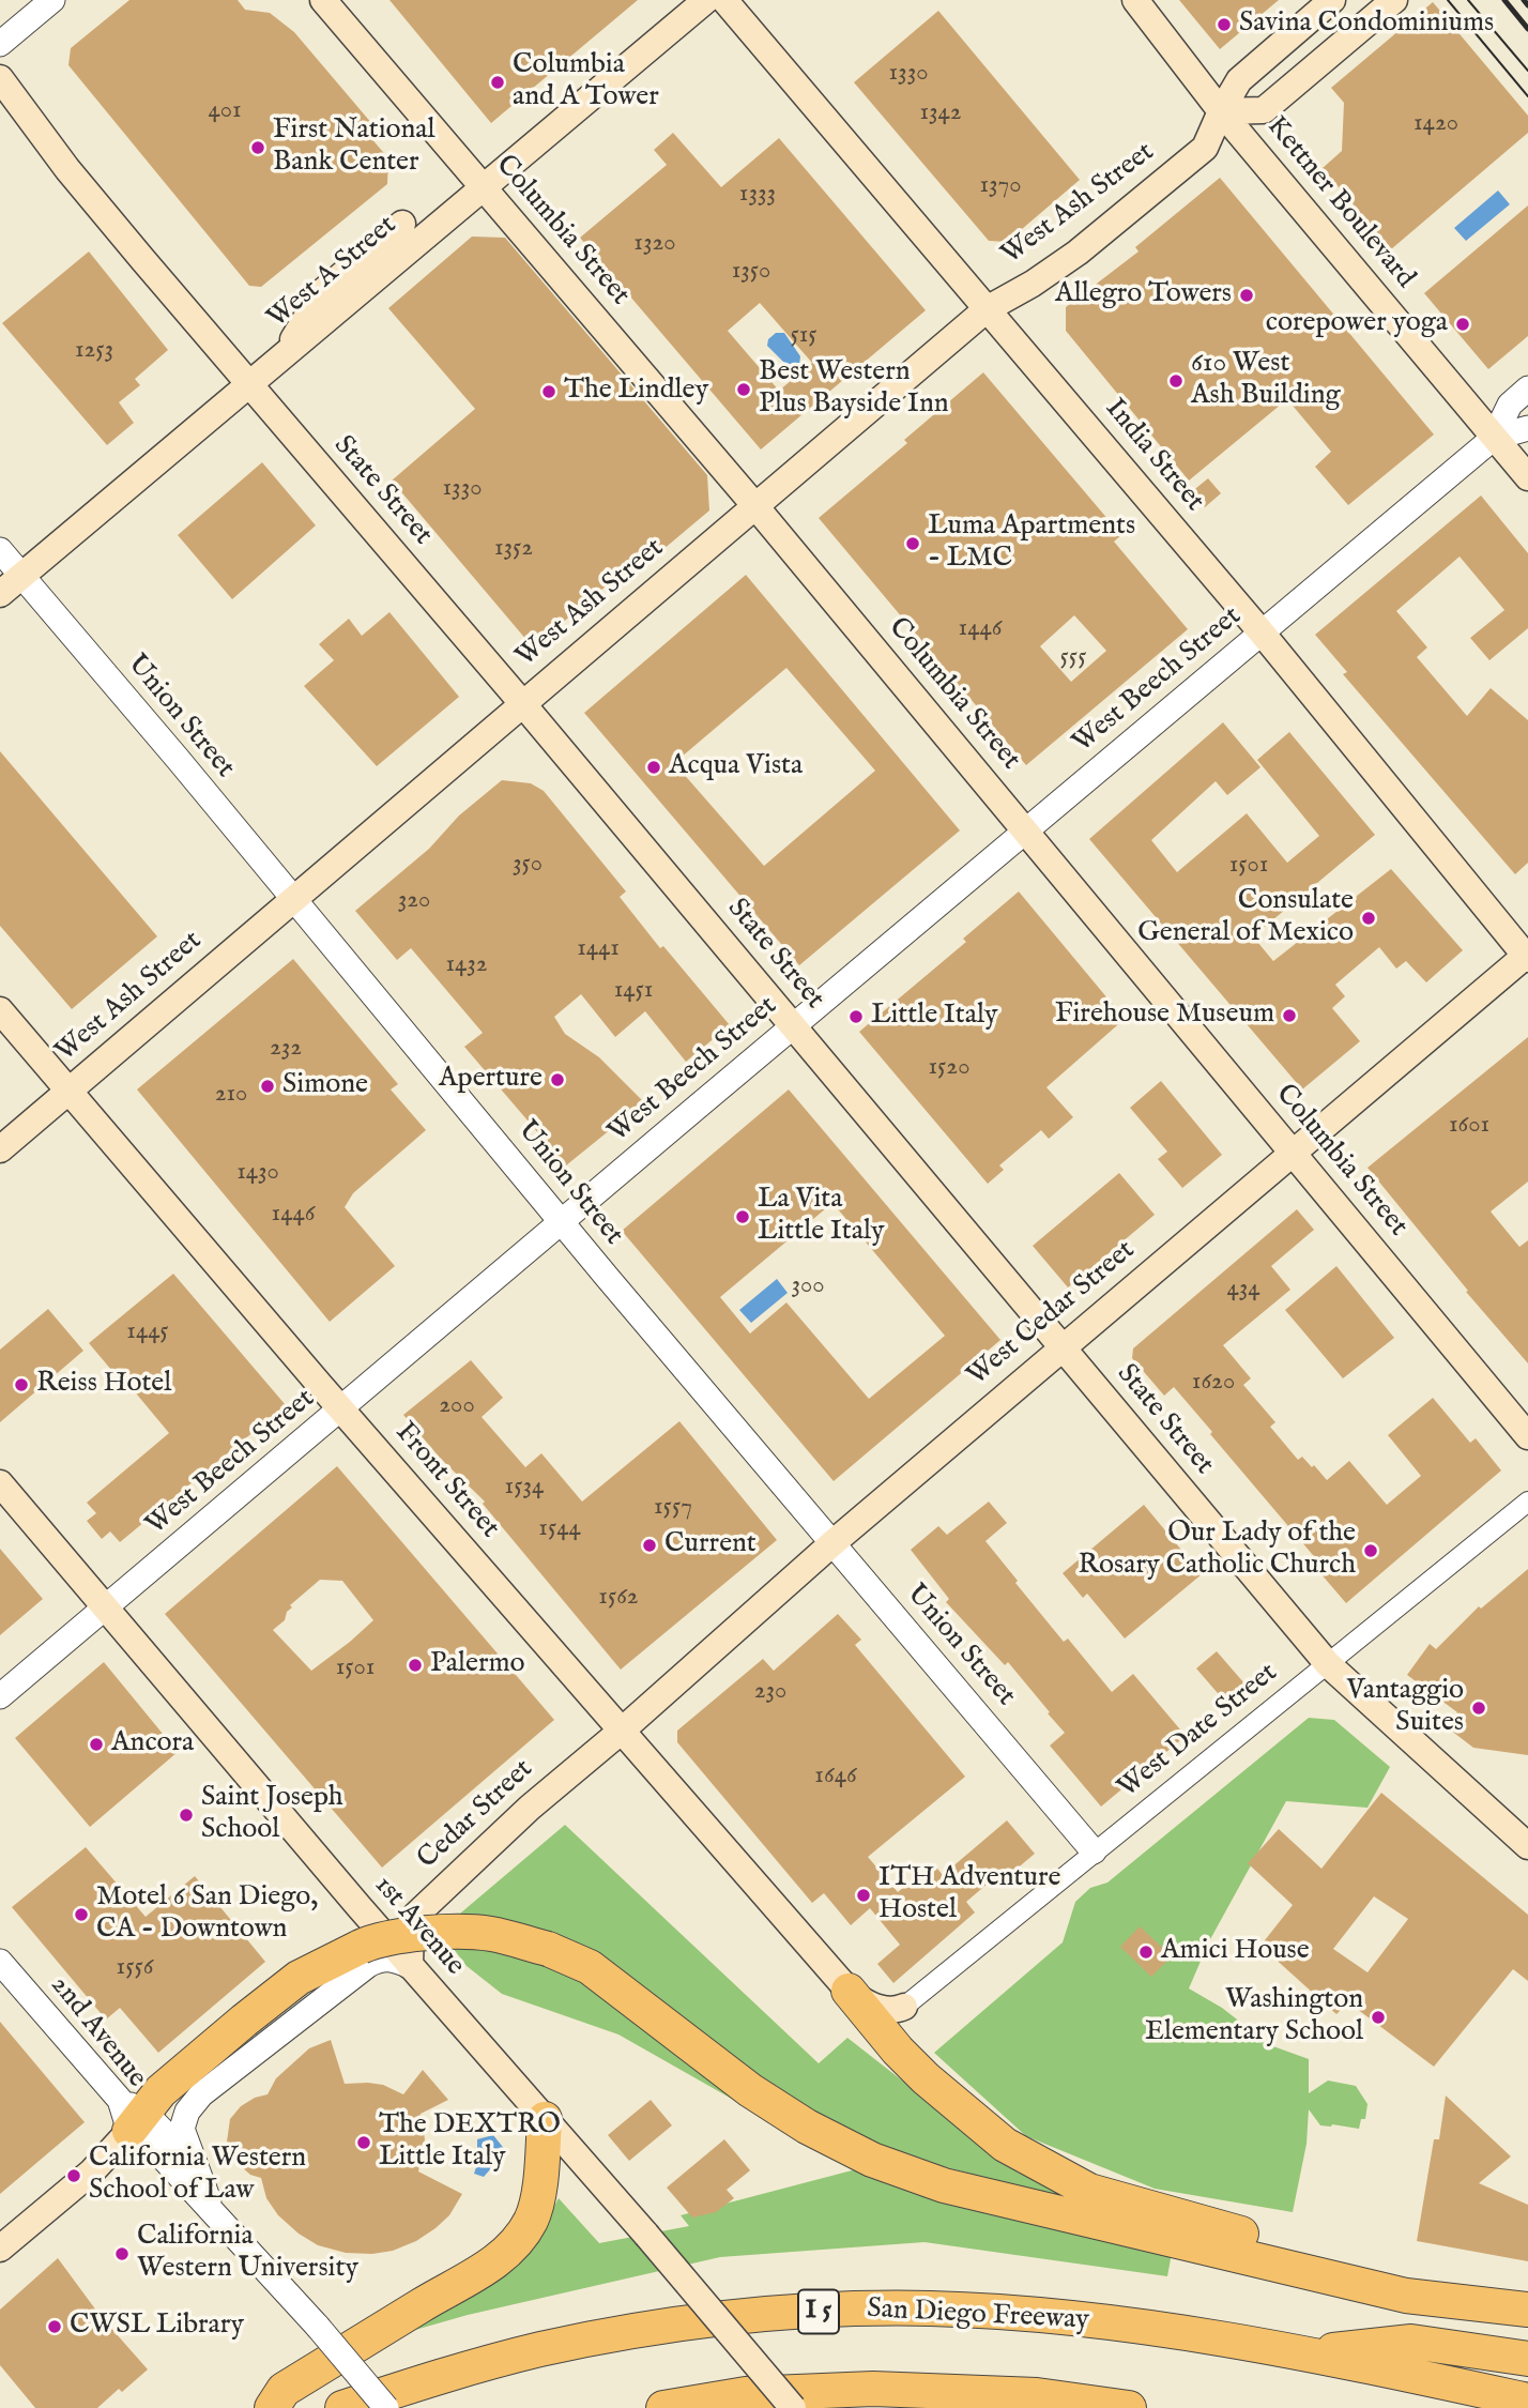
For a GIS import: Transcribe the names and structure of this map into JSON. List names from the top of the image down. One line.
{"streets":{"highway":["I 5","San Diego Freeway"],"main road":["Kettner Boulevard","West Ash Street","Columbia Street","West A Street","India Street","State Street","West Cedar Street","Front Street","Cedar Street","1st Avenue"],"street":["West Beech Street","Union Street","West Date Street","2nd Avenue"]},"crossings":[["Kettner Boulevard","West Ash Street"],["Kettner Boulevard","West Beech Street"],["West Ash Street","Columbia Street"],["West Ash Street","India Street"],["West Ash Street","State Street"],["West Ash Street","Union Street"],["West Ash Street","Front Street"],["Columbia Street","West A Street"],["Columbia Street","West Beech Street"],["Columbia Street","West Cedar Street"],["West A Street","State Street"],["West A Street","Union Street"],["India Street","West Beech Street"],["India Street","West Cedar Street"],["State Street","West Beech Street"],["State Street","West Cedar Street"],["State Street","West Date Street"],["West Beech Street","Union Street"],["West Beech Street","Front Street"],["West Beech Street","1st Avenue"],["Union Street","West Cedar Street"],["Union Street","West Date Street"],["West Cedar Street","Front Street"],["West Cedar Street","Cedar Street"],["Front Street","Cedar Street"],["Cedar Street","1st Avenue"]],"places":["Savina Condominiums","Columbia and A Tower","First National Bank Center","Allegro Towers","corepower yoga","610 West Ash Building","Best Western Plus Bayside Inn","The Lindley","Luma Apartments - LMC","Acqua Vista","Consulate General of Mexico","Firehouse Museum","Little Italy","Aperture","Simone","La Vita Little Italy","Reiss Hotel","Current","Our Lady of the Rosary Catholic Church","Palermo","Vantaggio Suites","Ancora","Saint Joseph School","ITH Adventure Hostel","Motel 6 San Diego, CA - Downtown","Amici House","Washington Elementary School","The DEXTRO Little Italy","California Western School of Law","California Western University","CWSL Library"],"house_numbers":["1330","401","1342","1420","1370","1333","1320","1350","515","1253","1330","1352","1446","555","350","1501","320","1441","1432","1451","232","1520","210","1601","1430","1446","300","434","1445","1620","200","1534","1557","1544","1562","1501","230","1646","1556"]}
